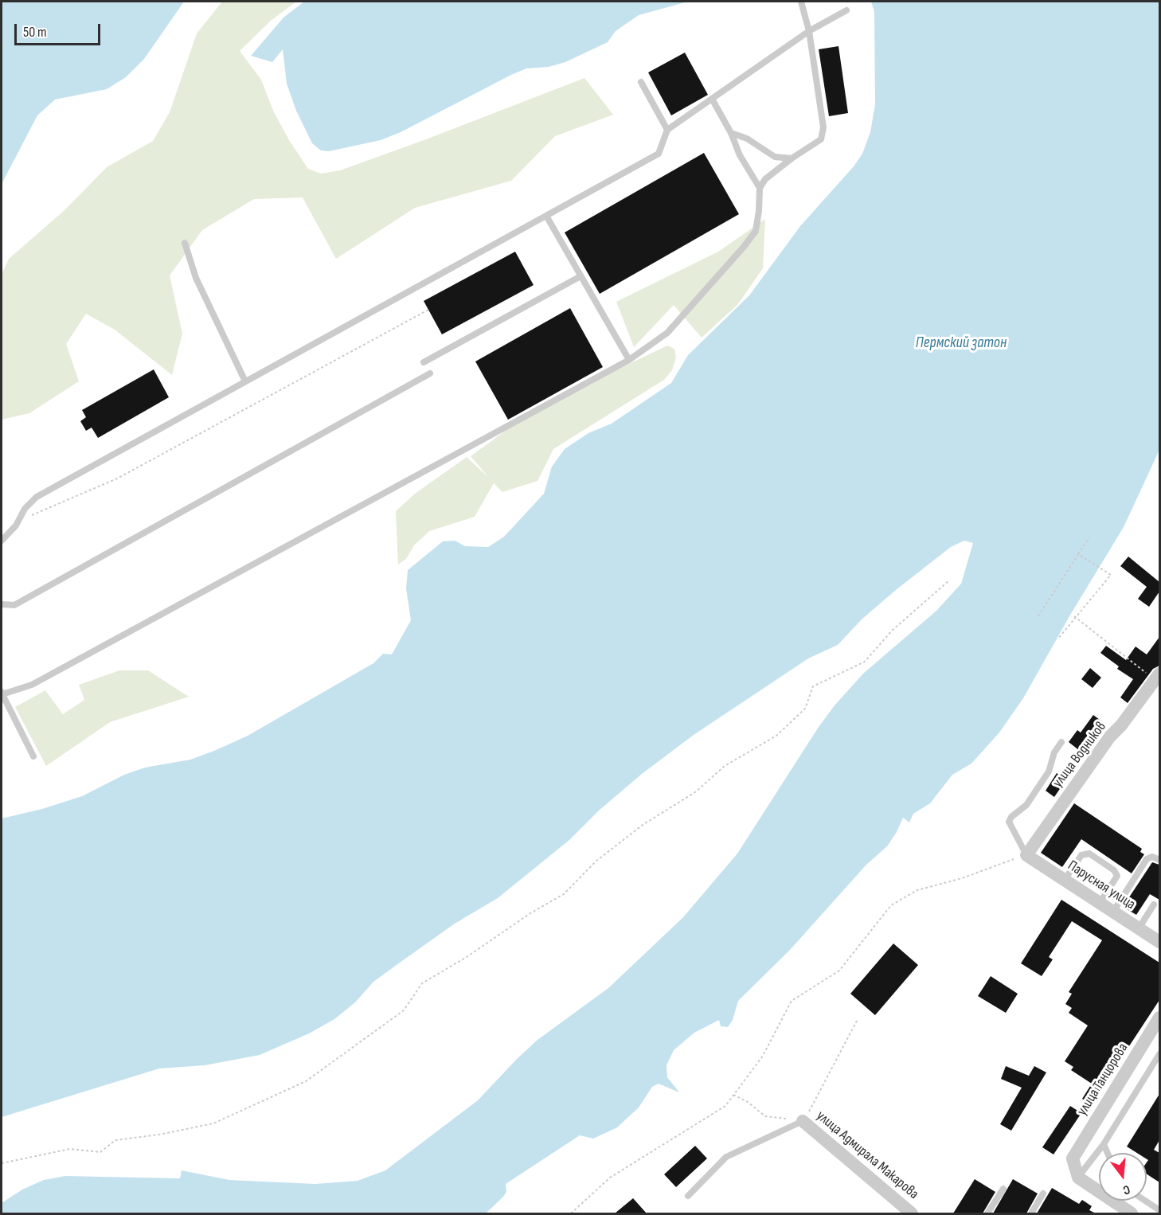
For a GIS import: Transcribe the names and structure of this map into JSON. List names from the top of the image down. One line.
{"streets":{"street":["улица Водников","Парусная улица","улица Танцорова","улица Адмирала Макарова"]},"crossings":[["улица Водников","Парусная улица"]],"water":["Пермский затон"],"scale_bar":"50 m","north":"bottom"}
